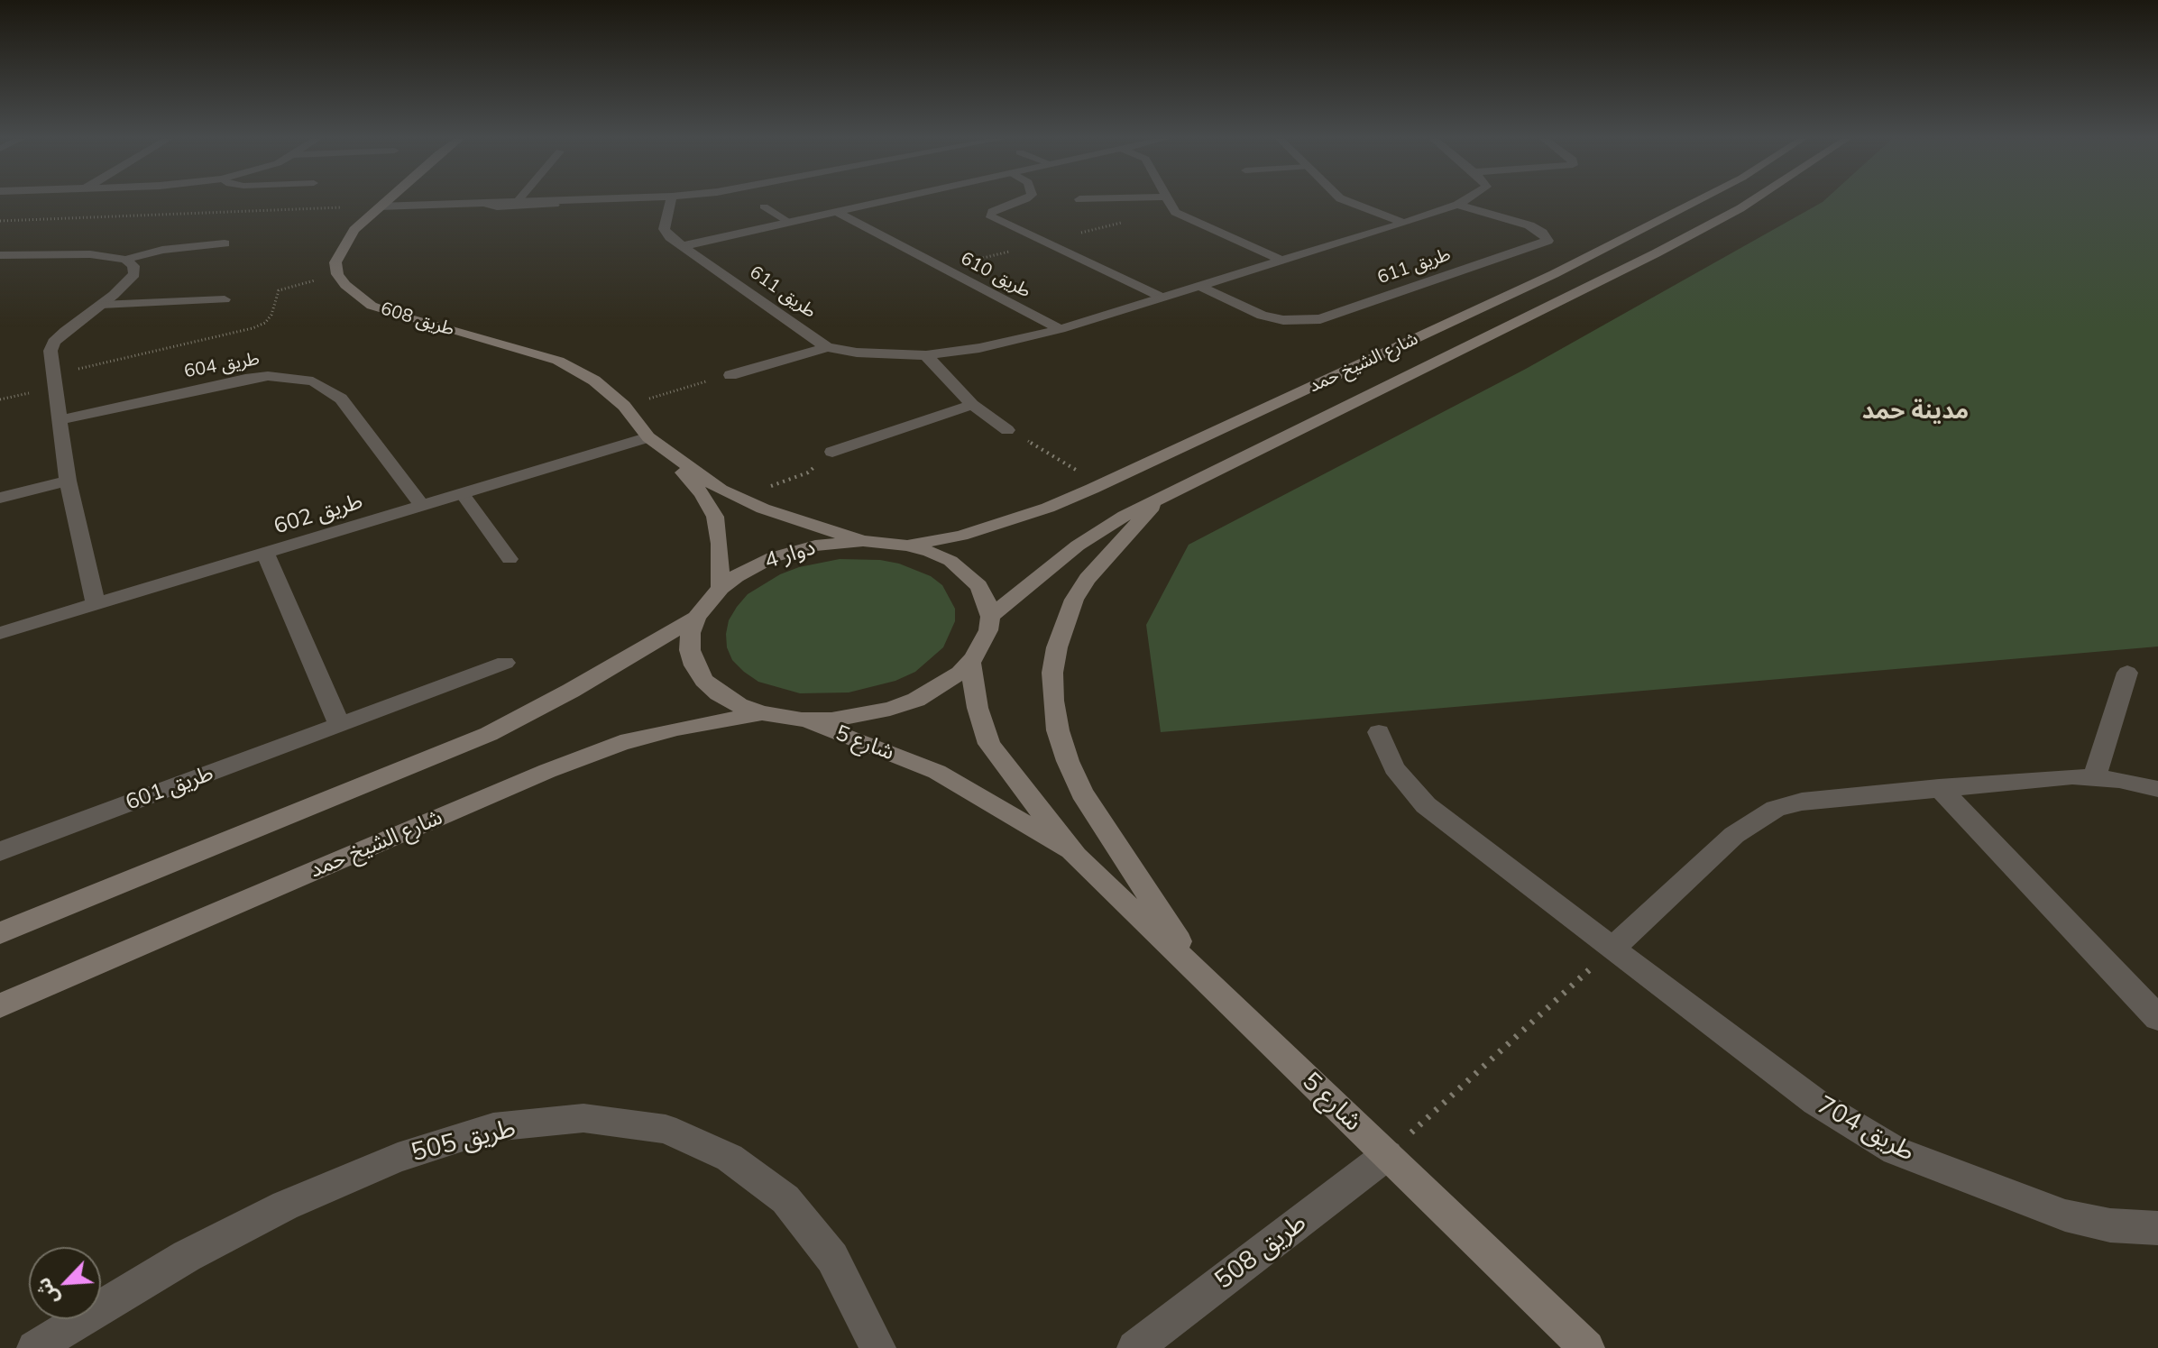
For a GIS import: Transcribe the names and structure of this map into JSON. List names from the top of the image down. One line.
{"streets":{"main road":["طريق 608","شارع الشيخ حمد","دوار 4","شارع 5"],"street":["طريق 611","طريق 610","طريق 604","طريق 602","طريق 601","طريق 704","طريق 505","طريق 508"]},"crossings":[["طريق 611","طريق 610"],["طريق 608","شارع الشيخ حمد"],["طريق 608","طريق 602"],["طريق 608","دوار 4"],["طريق 608","شارع 5"],["شارع الشيخ حمد","دوار 4"],["شارع الشيخ حمد","شارع 5"],["طريق 604","طريق 602"],["دوار 4","شارع 5"],["شارع 5","طريق 508"]],"districts":["مدينة حمد"],"north":"bottom left"}
